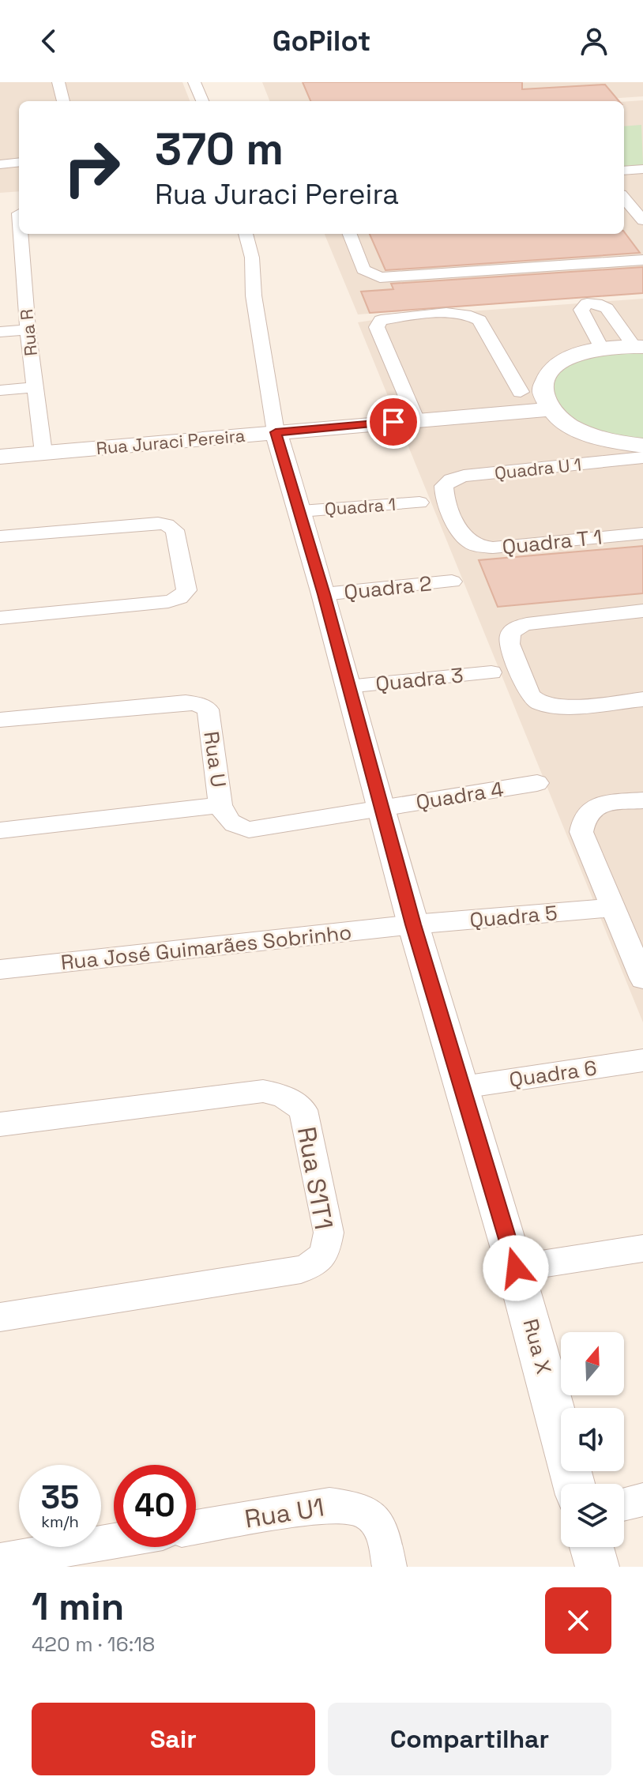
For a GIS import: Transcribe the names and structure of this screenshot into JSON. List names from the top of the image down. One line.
{"streets":{"street":["Rua R","Rua Juraci Pereira","Quadra U 1","Quadra 1","Quadra T 1","Quadra 2","Quadra 3","Rua U","Quadra 4","Quadra 5","Rua José Guimarães Sobrinho","Quadra 6","Rua S1T1","Rua X","Rua U1"]},"crossings":[["Rua R","Rua Juraci Pereira"],["Rua Juraci Pereira","Rua X"],["Quadra U 1","Quadra T 1"],["Quadra 1","Rua X"],["Quadra 2","Rua X"],["Quadra 3","Rua X"],["Rua U","Quadra 4"],["Rua U","Rua X"],["Quadra 4","Rua X"],["Quadra 5","Rua José Guimarães Sobrinho"],["Quadra 5","Rua X"],["Rua José Guimarães Sobrinho","Rua X"],["Quadra 6","Rua X"]],"north":"top","page":{"header":"GoPilot","turn":["370 m","Rua Juraci Pereira"],"speed":"35 km/h","limit":"40","heading":["1 min","420 m · 16:18"],"buttons":["Sair","Compartilhar"]}}
